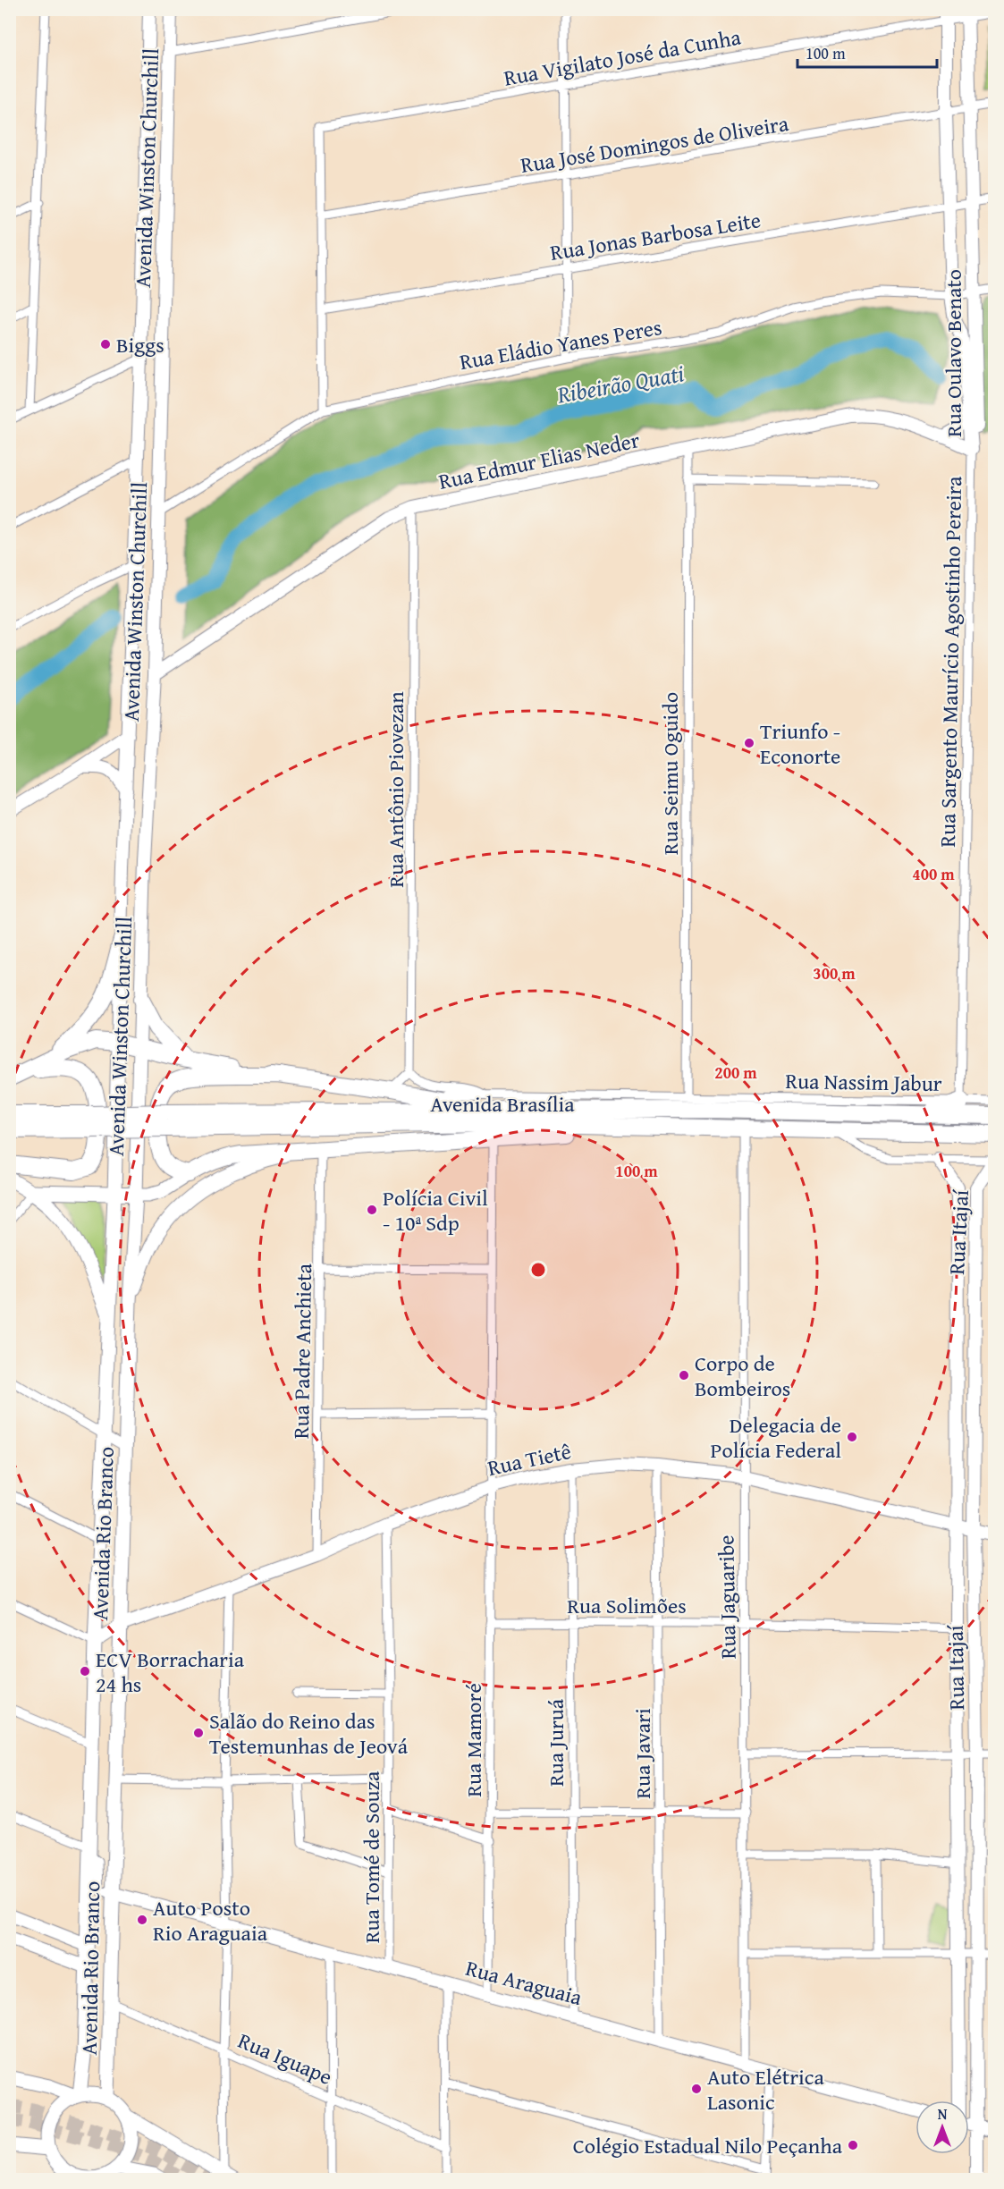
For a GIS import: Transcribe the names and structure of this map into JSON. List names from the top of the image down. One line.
{"streets":{"highway":["Avenida Brasília"],"main road":["Avenida Winston Churchill","Avenida Rio Branco"],"street":["Rua Vigilato José da Cunha","Rua José Domingos de Oliveira","Rua Jonas Barbosa Leite","Rua Eládio Yanes Peres","Rua Oulavo Benato","Rua Edmur Elias Neder","Rua Sargento Maurício Agostinho Pereira","Rua Seimu Oguido","Rua Antônio Piovezan","Rua Nassim Jabur","Rua Itajaí","Rua Padre Anchieta","Rua Tietê","Rua Jaguaribe","Rua Solimões","Rua Mamoré","Rua Juruá","Rua Javari","Rua Tomé de Souza","Rua Araguaia","Rua Iguape"]},"crossings":[["Rua Vigilato José da Cunha","Rua José Domingos de Oliveira"],["Rua Vigilato José da Cunha","Rua Oulavo Benato"],["Rua José Domingos de Oliveira","Rua Oulavo Benato"],["Avenida Winston Churchill","Rua Eládio Yanes Peres"],["Avenida Winston Churchill","Rua Edmur Elias Neder"],["Avenida Winston Churchill","Avenida Rio Branco"],["Rua Jonas Barbosa Leite","Rua Oulavo Benato"],["Rua Eládio Yanes Peres","Rua Oulavo Benato"],["Rua Oulavo Benato","Rua Edmur Elias Neder"],["Rua Oulavo Benato","Rua Sargento Maurício Agostinho Pereira"],["Rua Edmur Elias Neder","Rua Sargento Maurício Agostinho Pereira"],["Rua Edmur Elias Neder","Rua Seimu Oguido"],["Rua Edmur Elias Neder","Rua Antônio Piovezan"],["Rua Sargento Maurício Agostinho Pereira","Rua Nassim Jabur"],["Rua Seimu Oguido","Rua Nassim Jabur"],["Avenida Brasília","Rua Jaguaribe"],["Rua Itajaí","Rua Tietê"],["Rua Itajaí","Rua Solimões"],["Rua Padre Anchieta","Rua Tietê"],["Rua Tietê","Avenida Rio Branco"],["Rua Tietê","Rua Jaguaribe"],["Rua Tietê","Rua Mamoré"],["Rua Tietê","Rua Juruá"],["Rua Tietê","Rua Javari"],["Rua Tietê","Rua Tomé de Souza"],["Avenida Rio Branco","Rua Araguaia"],["Avenida Rio Branco","Rua Iguape"],["Rua Jaguaribe","Rua Solimões"],["Rua Jaguaribe","Rua Araguaia"],["Rua Solimões","Rua Mamoré"],["Rua Solimões","Rua Juruá"],["Rua Solimões","Rua Javari"],["Rua Mamoré","Rua Araguaia"],["Rua Juruá","Rua Araguaia"],["Rua Javari","Rua Araguaia"],["Rua Tomé de Souza","Rua Araguaia"]],"water":["Ribeirão Quati"],"places":["Biggs","Triunfo - Econorte","Polícia Civil - 10ª Sdp","Corpo de Bombeiros","Delegacia de Polícia Federal","ECV Borracharia 24 hs","Salão do Reino das Testemunhas de Jeová","Auto Posto Rio Araguaia","Auto Elétrica Lasonic","Colégio Estadual Nilo Peçanha"],"scale_bar":"100 m","north":"top","rings":["400 m","300 m","200 m","100 m"]}
